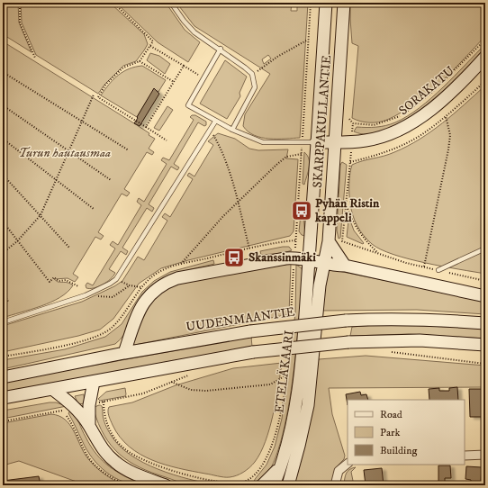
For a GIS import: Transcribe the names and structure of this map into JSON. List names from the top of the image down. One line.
{"streets":{"main road":["SORAKATU","SKARPPAKULLANTIE","UUDENMAANTIE","ETELÄKAARI"]},"crossings":[["SORAKATU","SKARPPAKULLANTIE"],["SKARPPAKULLANTIE","ETELÄKAARI"]],"parks":["Turun hautausmaa"],"places":{"bus stop":["Pyhän Ristin kappeli","Skanssinmäki"]},"legend":["Road","Park","Building"]}
